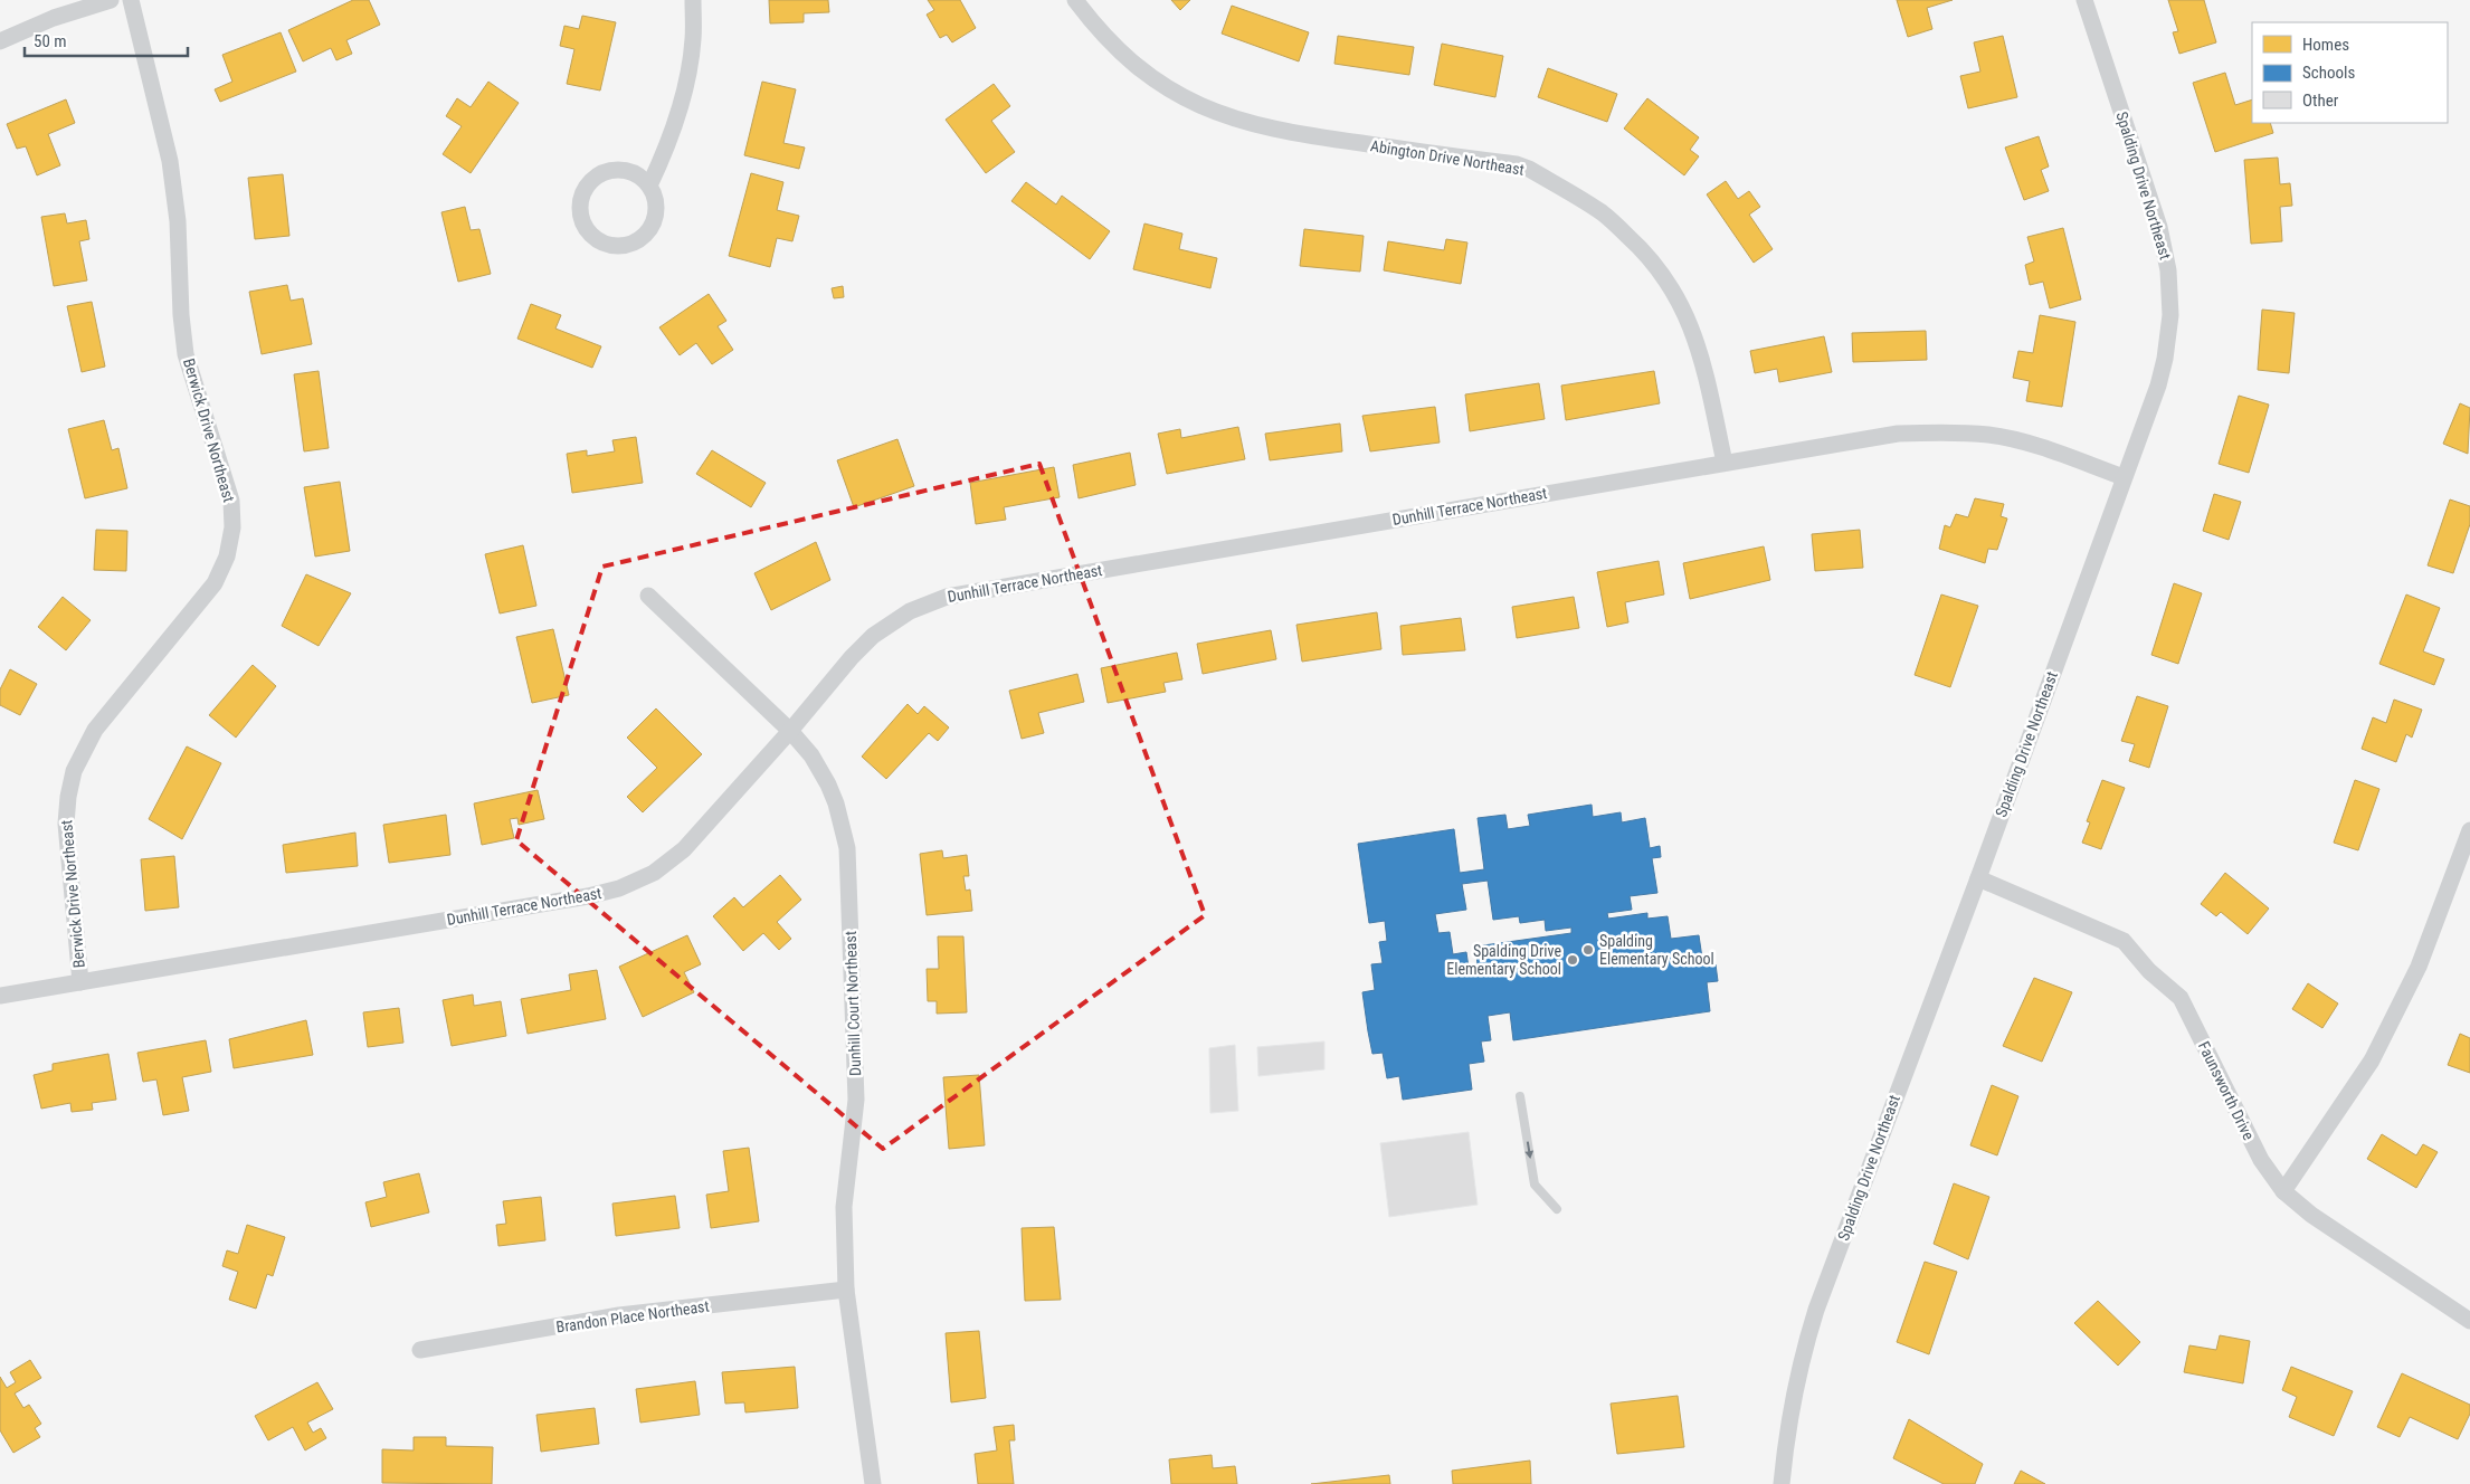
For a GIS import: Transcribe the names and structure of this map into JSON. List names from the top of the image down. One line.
{"streets":{"street":["Abington Drive Northeast","Spalding Drive Northeast","Berwick Drive Northeast","Dunhill Terrace Northeast","Dunhill Court Northeast","Faunsworth Drive","Brandon Place Northeast"]},"crossings":[["Abington Drive Northeast","Dunhill Terrace Northeast"],["Spalding Drive Northeast","Dunhill Terrace Northeast"],["Spalding Drive Northeast","Faunsworth Drive"],["Berwick Drive Northeast","Dunhill Terrace Northeast"],["Dunhill Terrace Northeast","Dunhill Court Northeast"],["Dunhill Court Northeast","Brandon Place Northeast"]],"places":["Spalding Elementary School","Spalding Drive Elementary School"],"legend":["Homes","Schools","Other"],"scale_bar":"50 m"}
